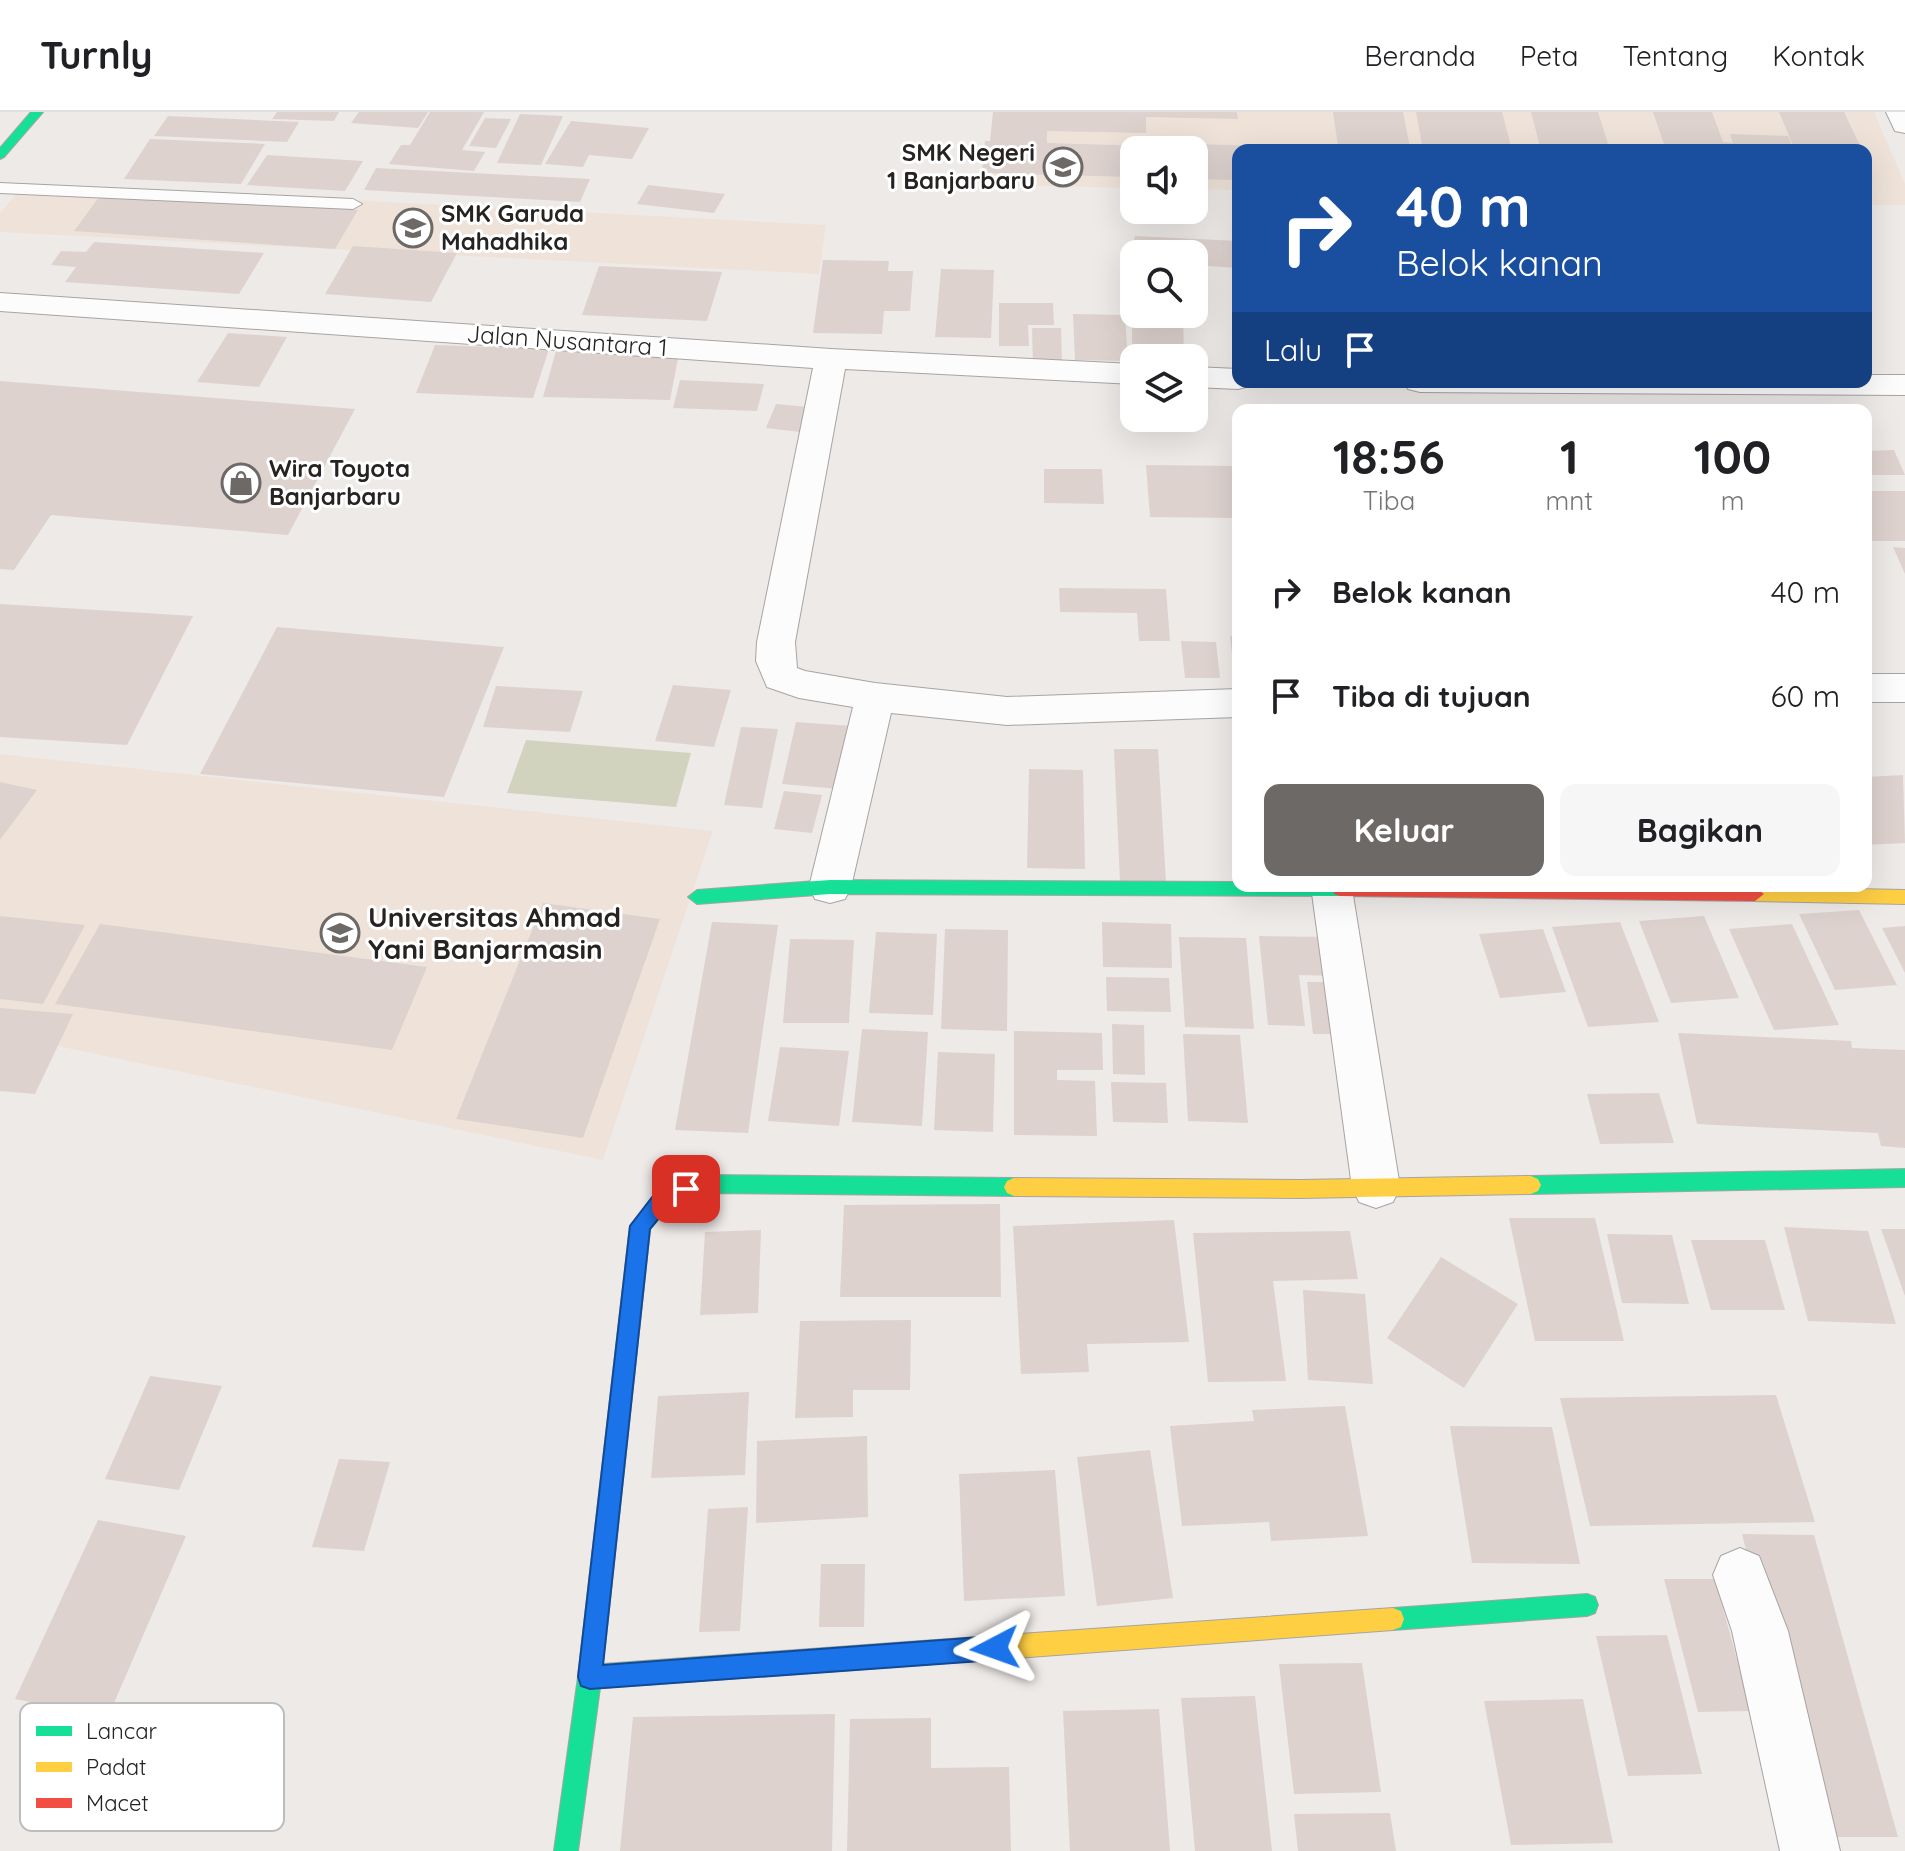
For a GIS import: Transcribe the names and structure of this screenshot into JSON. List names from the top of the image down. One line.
{"streets":{"street":["Jalan Nusantara 1"]},"places":{"school or university":["SMK Negeri 1 Banjarbaru","SMK Garuda Mahadhika","Universitas Ahmad Yani Banjarmasin"],"shop":["Wira Toyota Banjarbaru"]},"legend":["Lancar","Padat","Macet"],"page":{"header":"Turnly","nav":["Beranda","Peta","Tentang","Kontak"],"turn":["40 m","Belok kanan"],"then":"Lalu","eta":["18:56","Tiba","1","mnt","100","m"],"list":[{"name":"Belok kanan","value":"40 m"},{"name":"Tiba di tujuan","value":"60 m"}],"buttons":["Keluar","Bagikan"]}}
